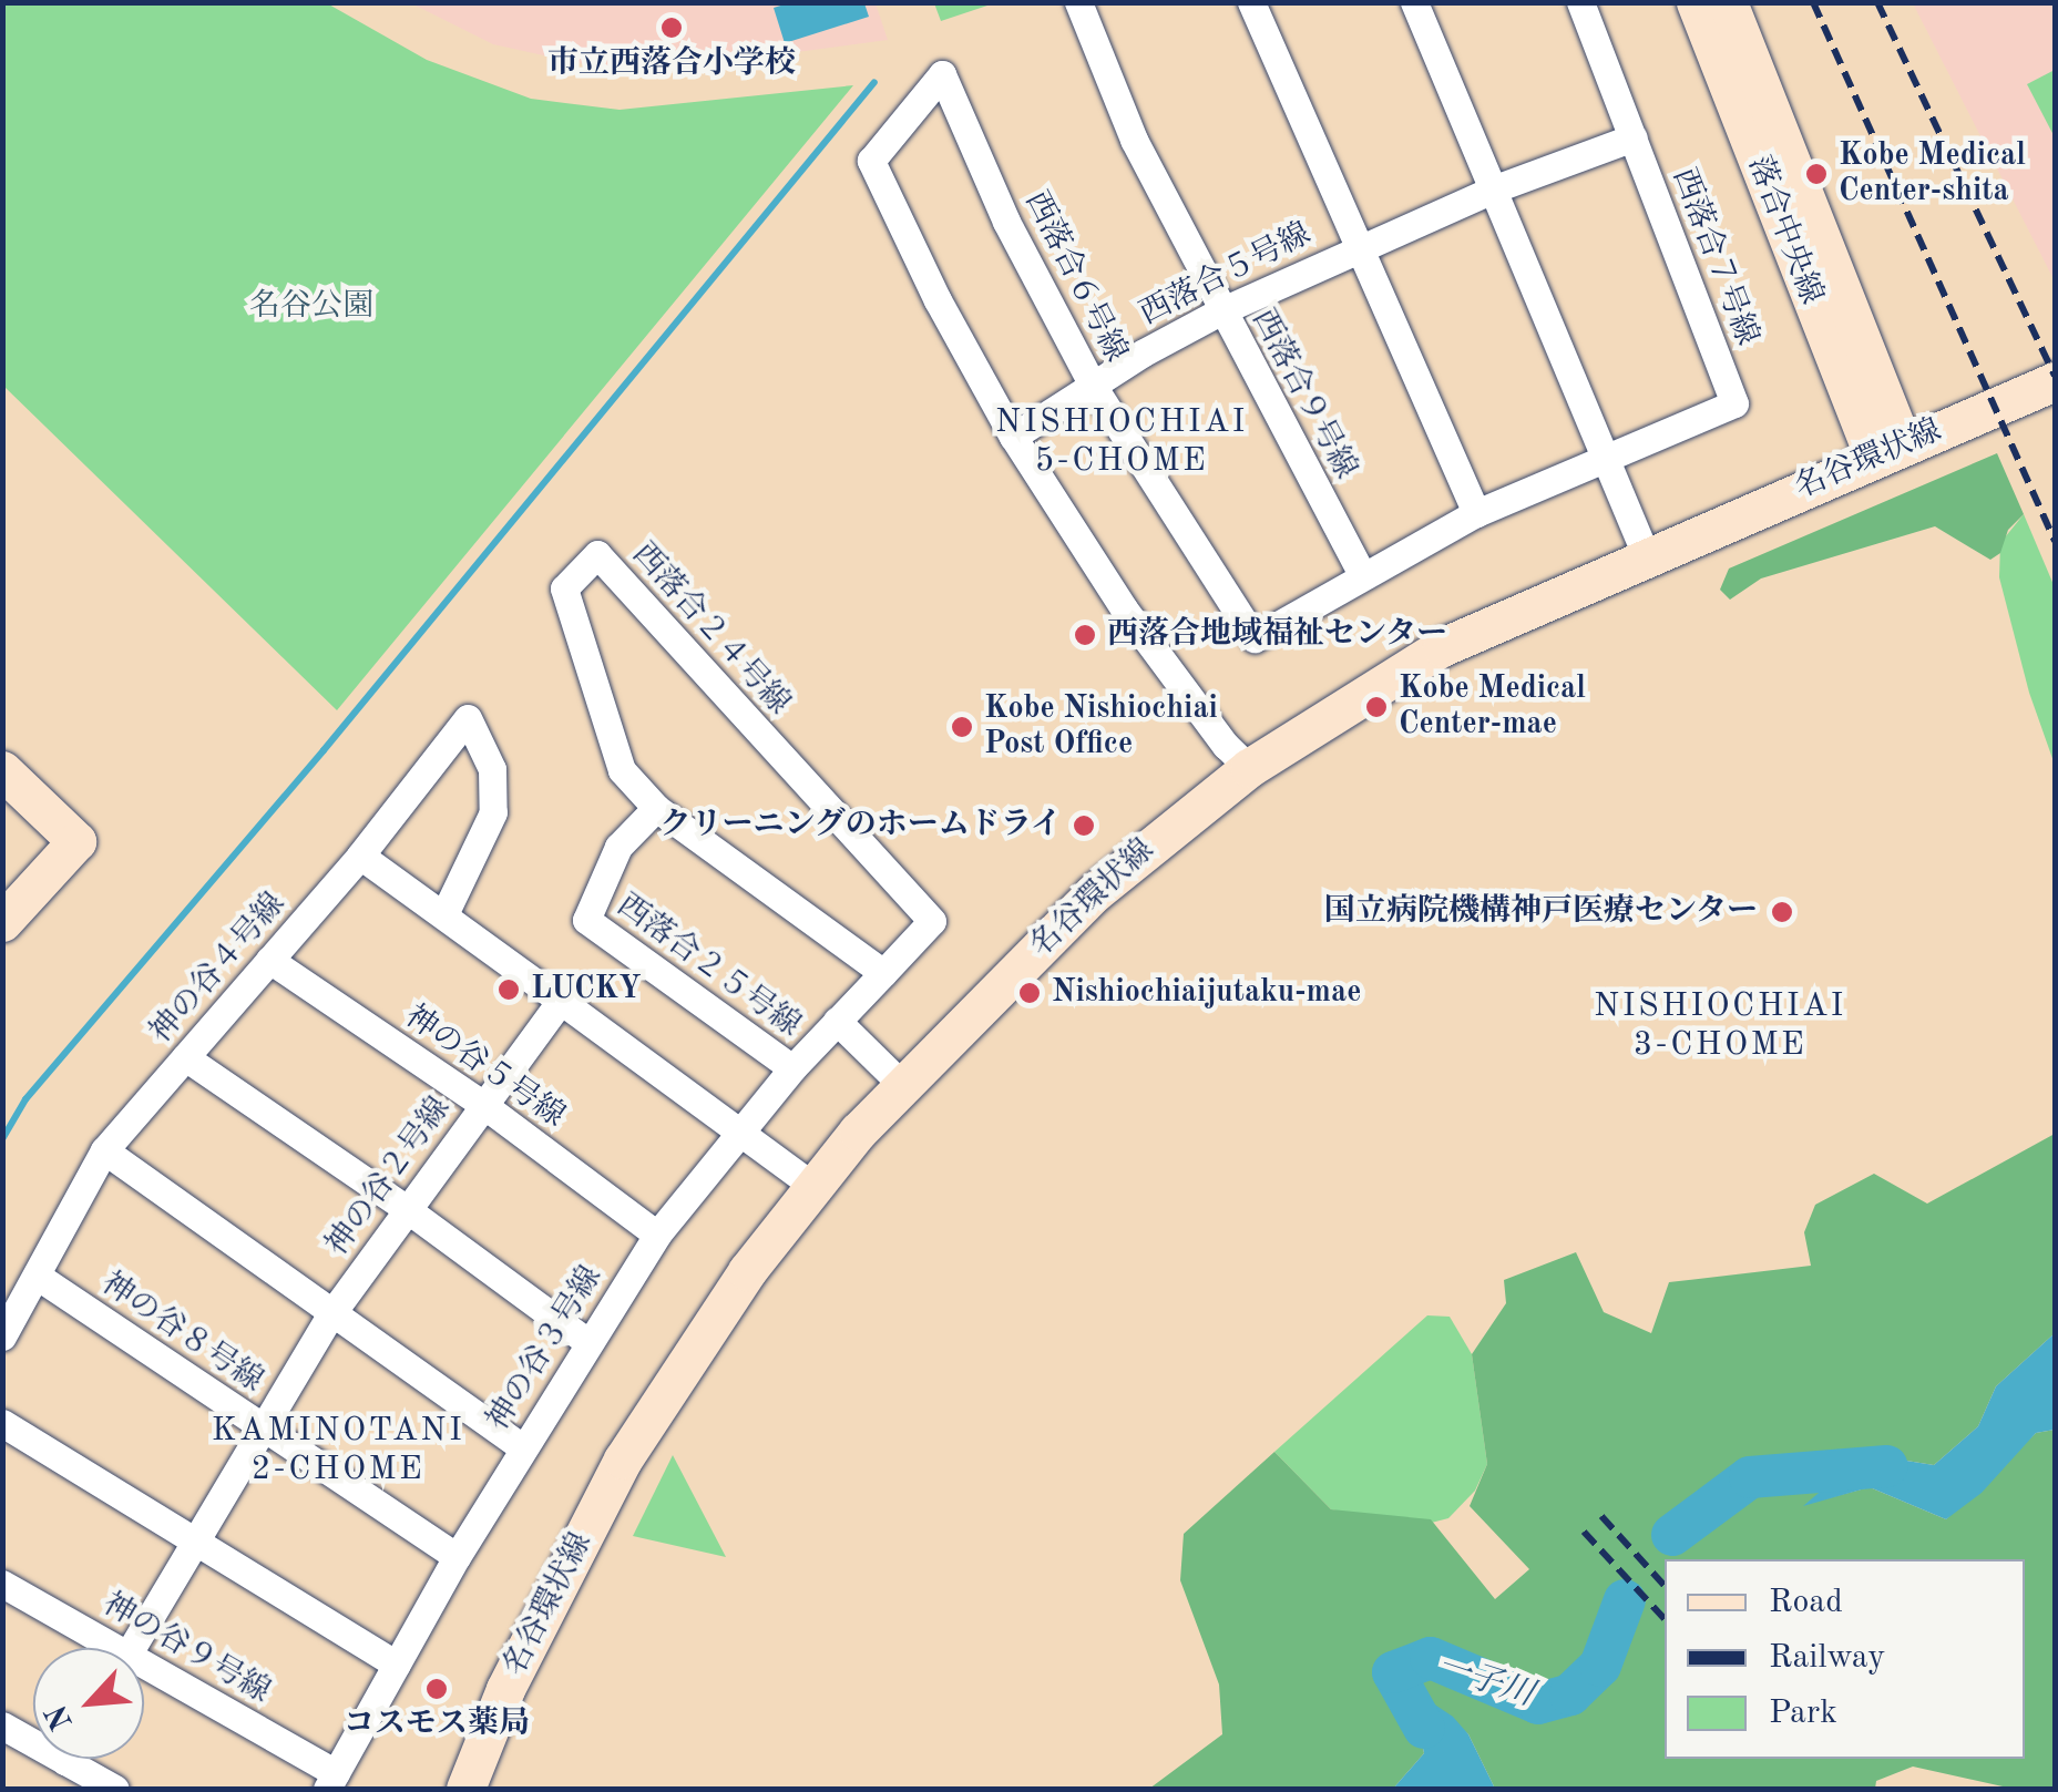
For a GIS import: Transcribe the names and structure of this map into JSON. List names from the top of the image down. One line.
{"streets":{"street":["落合中央線","西落合７号線","西落合５号線","西落合６号線","西落合９号線","名谷環状線","西落合２４号線","西落合２５号線","神の谷４号線","神の谷５号線","神の谷２号線","神の谷８号線","神の谷３号線","神の谷９号線"]},"crossings":[["落合中央線","名谷環状線"],["西落合７号線","西落合５号線"],["西落合７号線","西落合６号線"],["西落合５号線","西落合６号線"],["西落合５号線","西落合９号線"],["西落合６号線","西落合９号線"],["西落合２４号線","西落合２５号線"],["西落合２４号線","神の谷３号線"],["神の谷４号線","神の谷５号線"],["神の谷４号線","神の谷８号線"],["神の谷５号線","神の谷２号線"],["神の谷５号線","神の谷３号線"],["神の谷２号線","神の谷８号線"],["神の谷８号線","神の谷３号線"],["神の谷３号線","神の谷９号線"]],"districts":["NISHIOCHIAI 5-CHOME","NISHIOCHIAI 3-CHOME","KAMINOTANI 2-CHOME"],"water":["一子川"],"parks":["名谷公園"],"places":["市立西落合小学校","Kobe Medical Center-shita","西落合地域福祉センター","Kobe Medical Center-mae","Kobe Nishiochiai Post Office","クリーニングのホームドライ","国立病院機構神戸医療センター","LUCKY","Nishiochiaijutaku-mae","コスモス薬局"],"legend":["Road","Railway","Park"],"north":"bottom left"}
